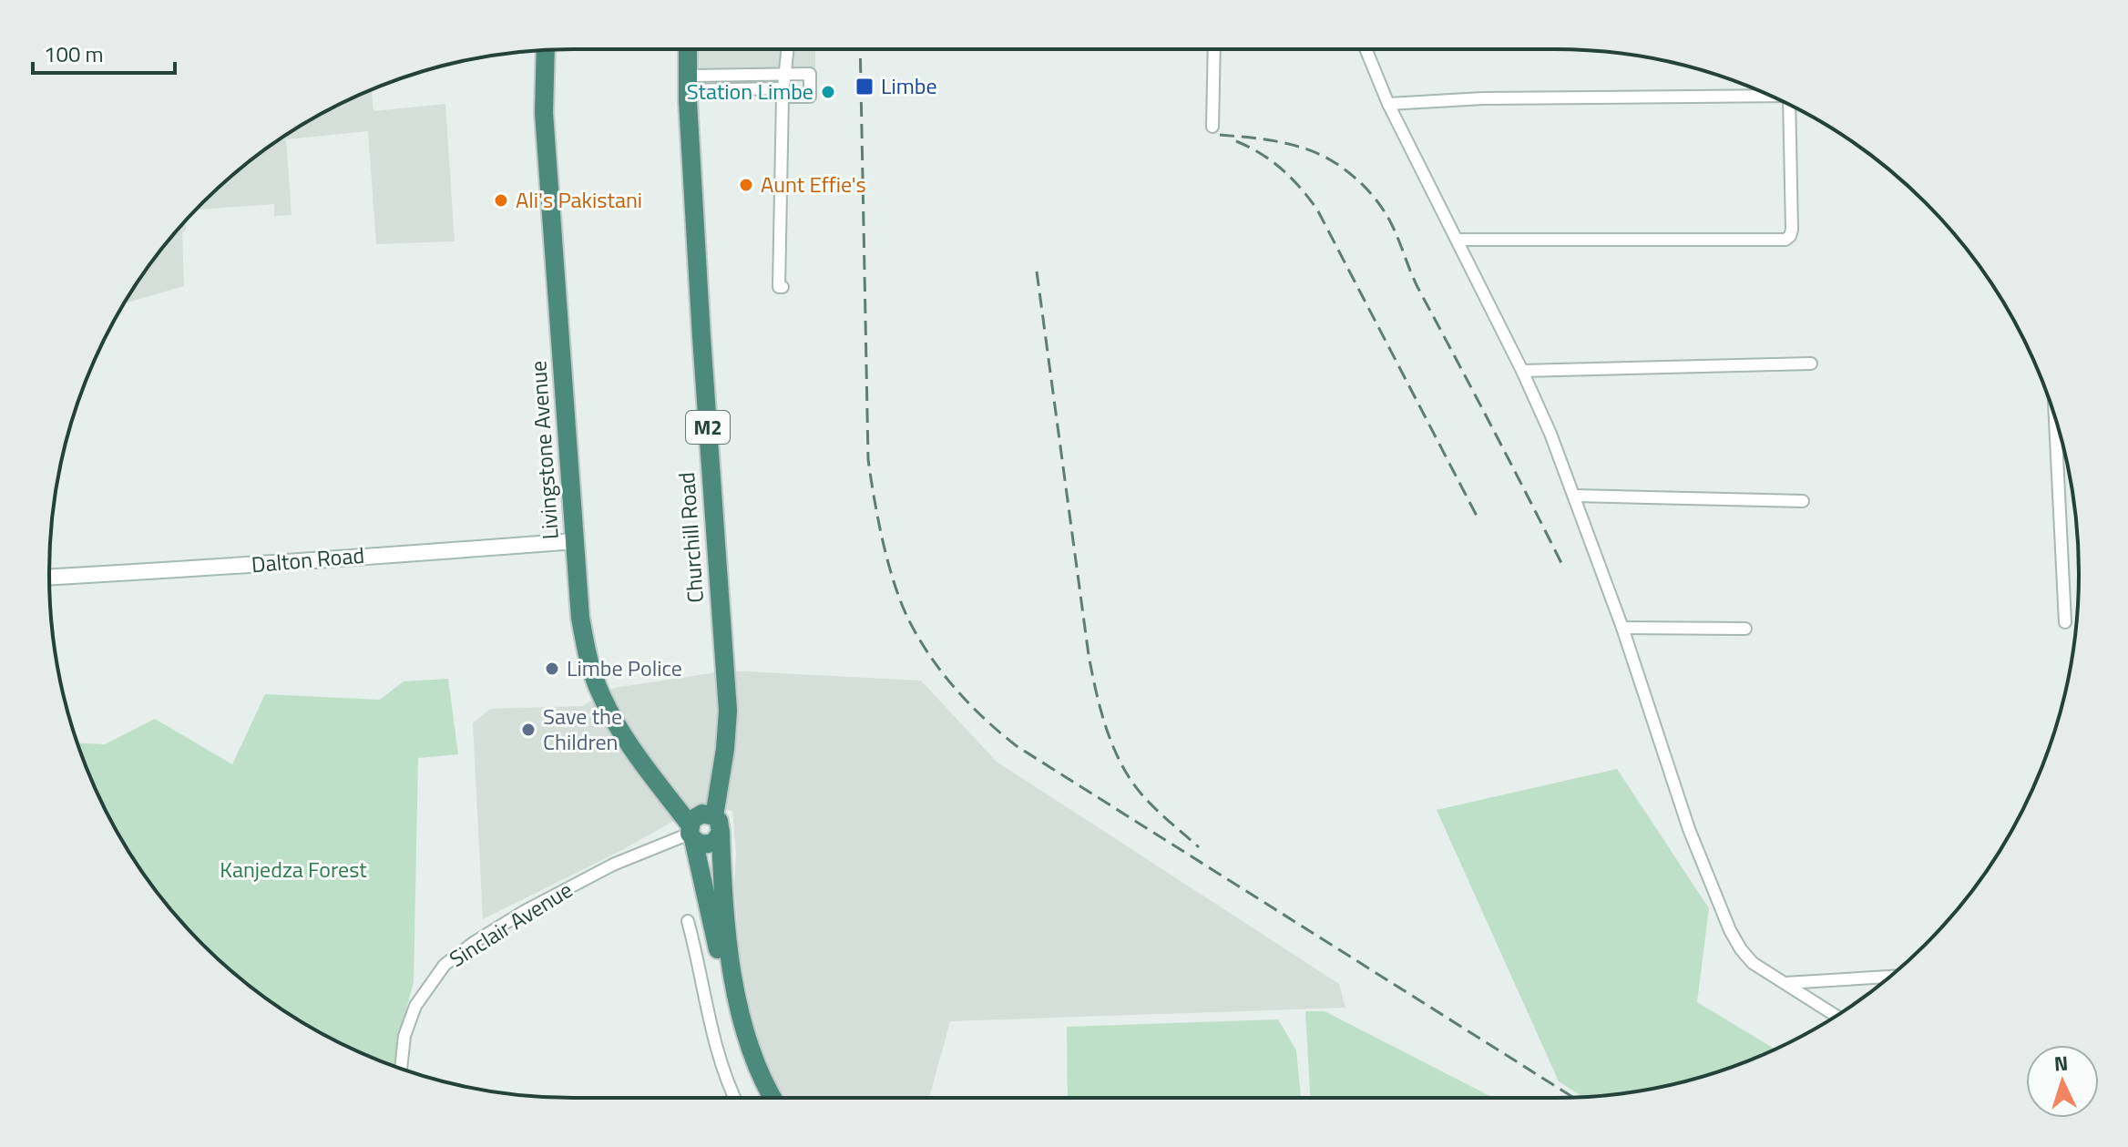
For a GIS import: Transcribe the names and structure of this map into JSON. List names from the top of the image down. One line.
{"streets":{"highway":["M2","Livingstone Avenue","Churchill Road"],"main road":["Dalton Road"],"street":["Sinclair Avenue"]},"crossings":[["Livingstone Avenue","Churchill Road"],["Livingstone Avenue","Dalton Road"],["Livingstone Avenue","Sinclair Avenue"],["Churchill Road","Sinclair Avenue"]],"parks":["Kanjedza Forest"],"places":{"transit":["Limbe"],"other":["Station Limbe","Aunt Effie's","Ali's Pakistani","Limbe Police","Save the Children"]},"scale_bar":"100 m","north":"top"}
